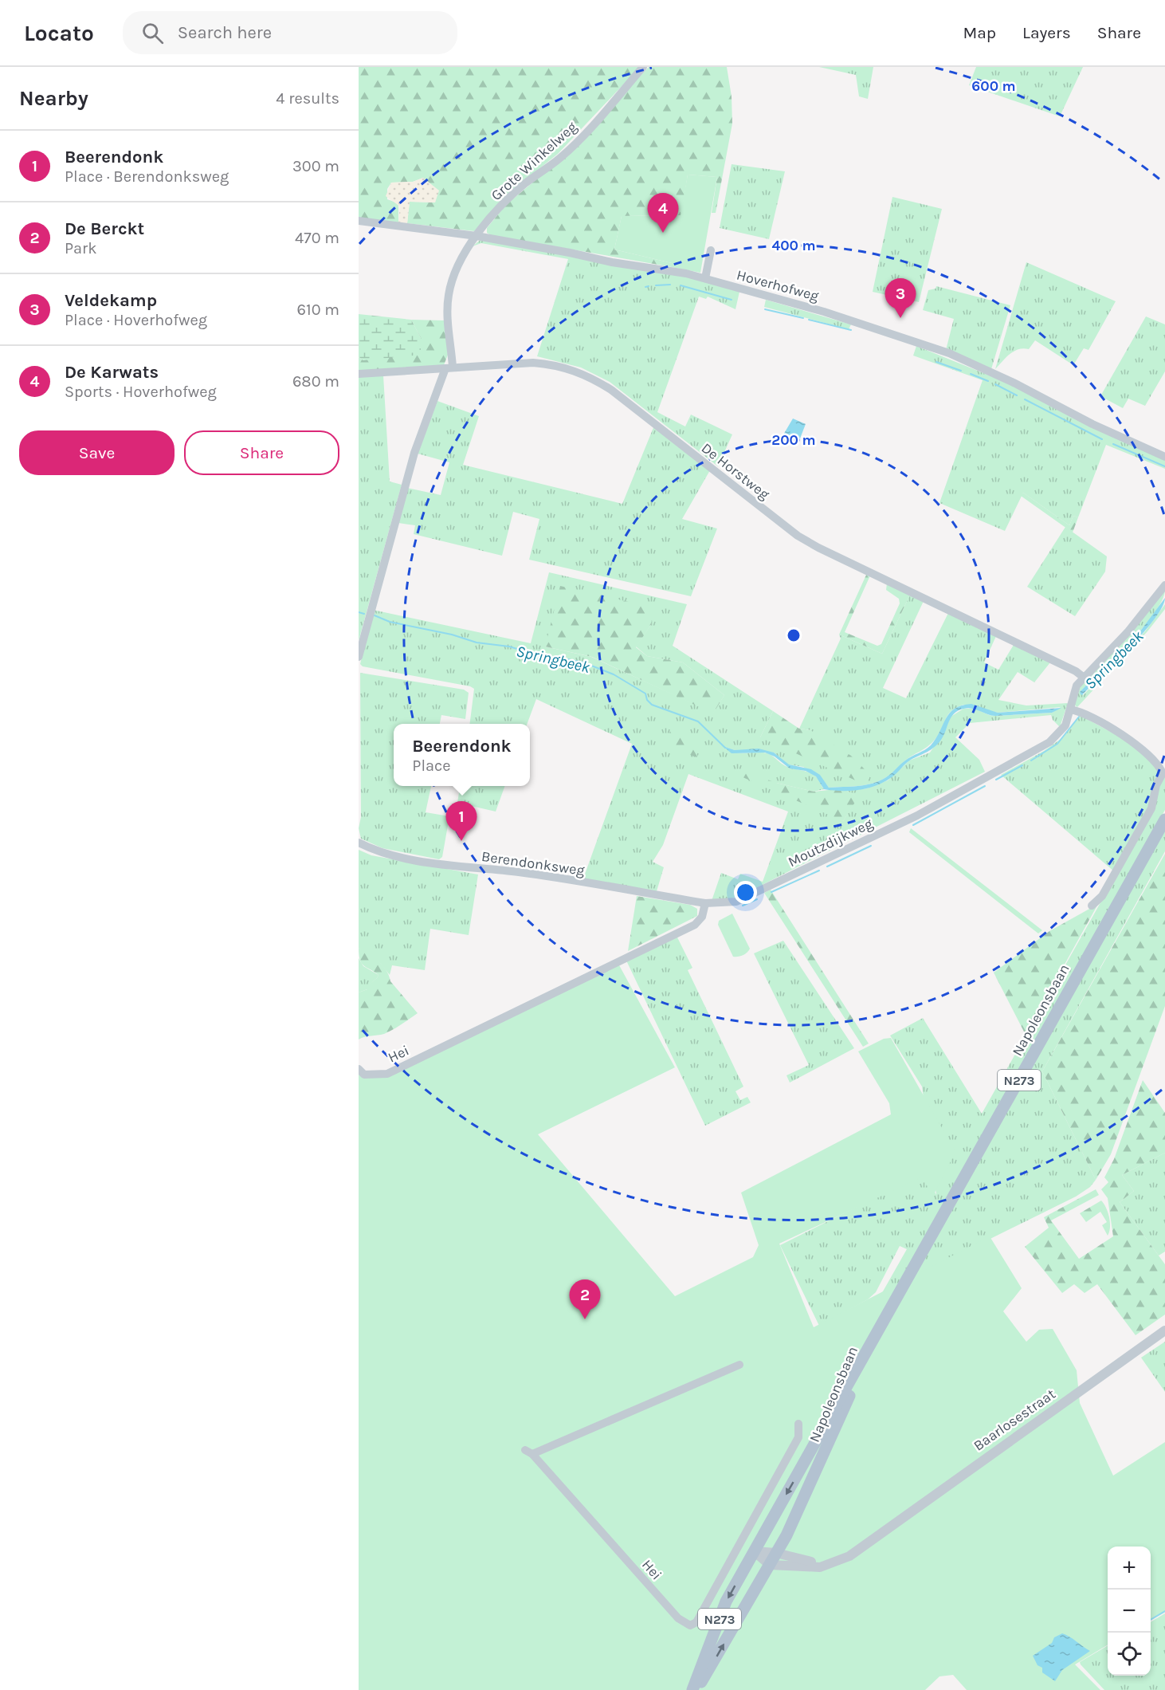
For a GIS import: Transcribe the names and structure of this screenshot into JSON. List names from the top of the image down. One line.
{"streets":{"main road":["Napoleonsbaan","N273"],"street":["Grote Winkelweg","Hoverhofweg","De Horstweg","Moutzdijkweg","Berendonksweg","Hei","Baarlosestraat"]},"crossings":[["Grote Winkelweg","Hoverhofweg"],["Grote Winkelweg","De Horstweg"],["De Horstweg","Moutzdijkweg"],["Moutzdijkweg","Berendonksweg"],["Moutzdijkweg","Hei"],["Berendonksweg","Hei"],["Napoleonsbaan","N273"]],"water":["Springbeek"],"page":{"header":"Locato","search":"Search here","nav":["Map","Layers","Share"],"heading":["Nearby","4 results"],"list":[{"mark":"1","name":"Beerendonk","note":"Place · Berendonksweg","value":"300 m"},{"mark":"2","name":"De Berckt","note":"Park","value":"470 m"},{"mark":"3","name":"Veldekamp","note":"Place · Hoverhofweg","value":"610 m"},{"mark":"4","name":"De Karwats","note":"Sports · Hoverhofweg","value":"680 m"}],"pins":["4","3","1","2"],"buttons":["Save","Share"],"popup":["Beerendonk","Place"],"map_buttons":["+","−"]},"rings":["600 m","400 m","200 m"]}
